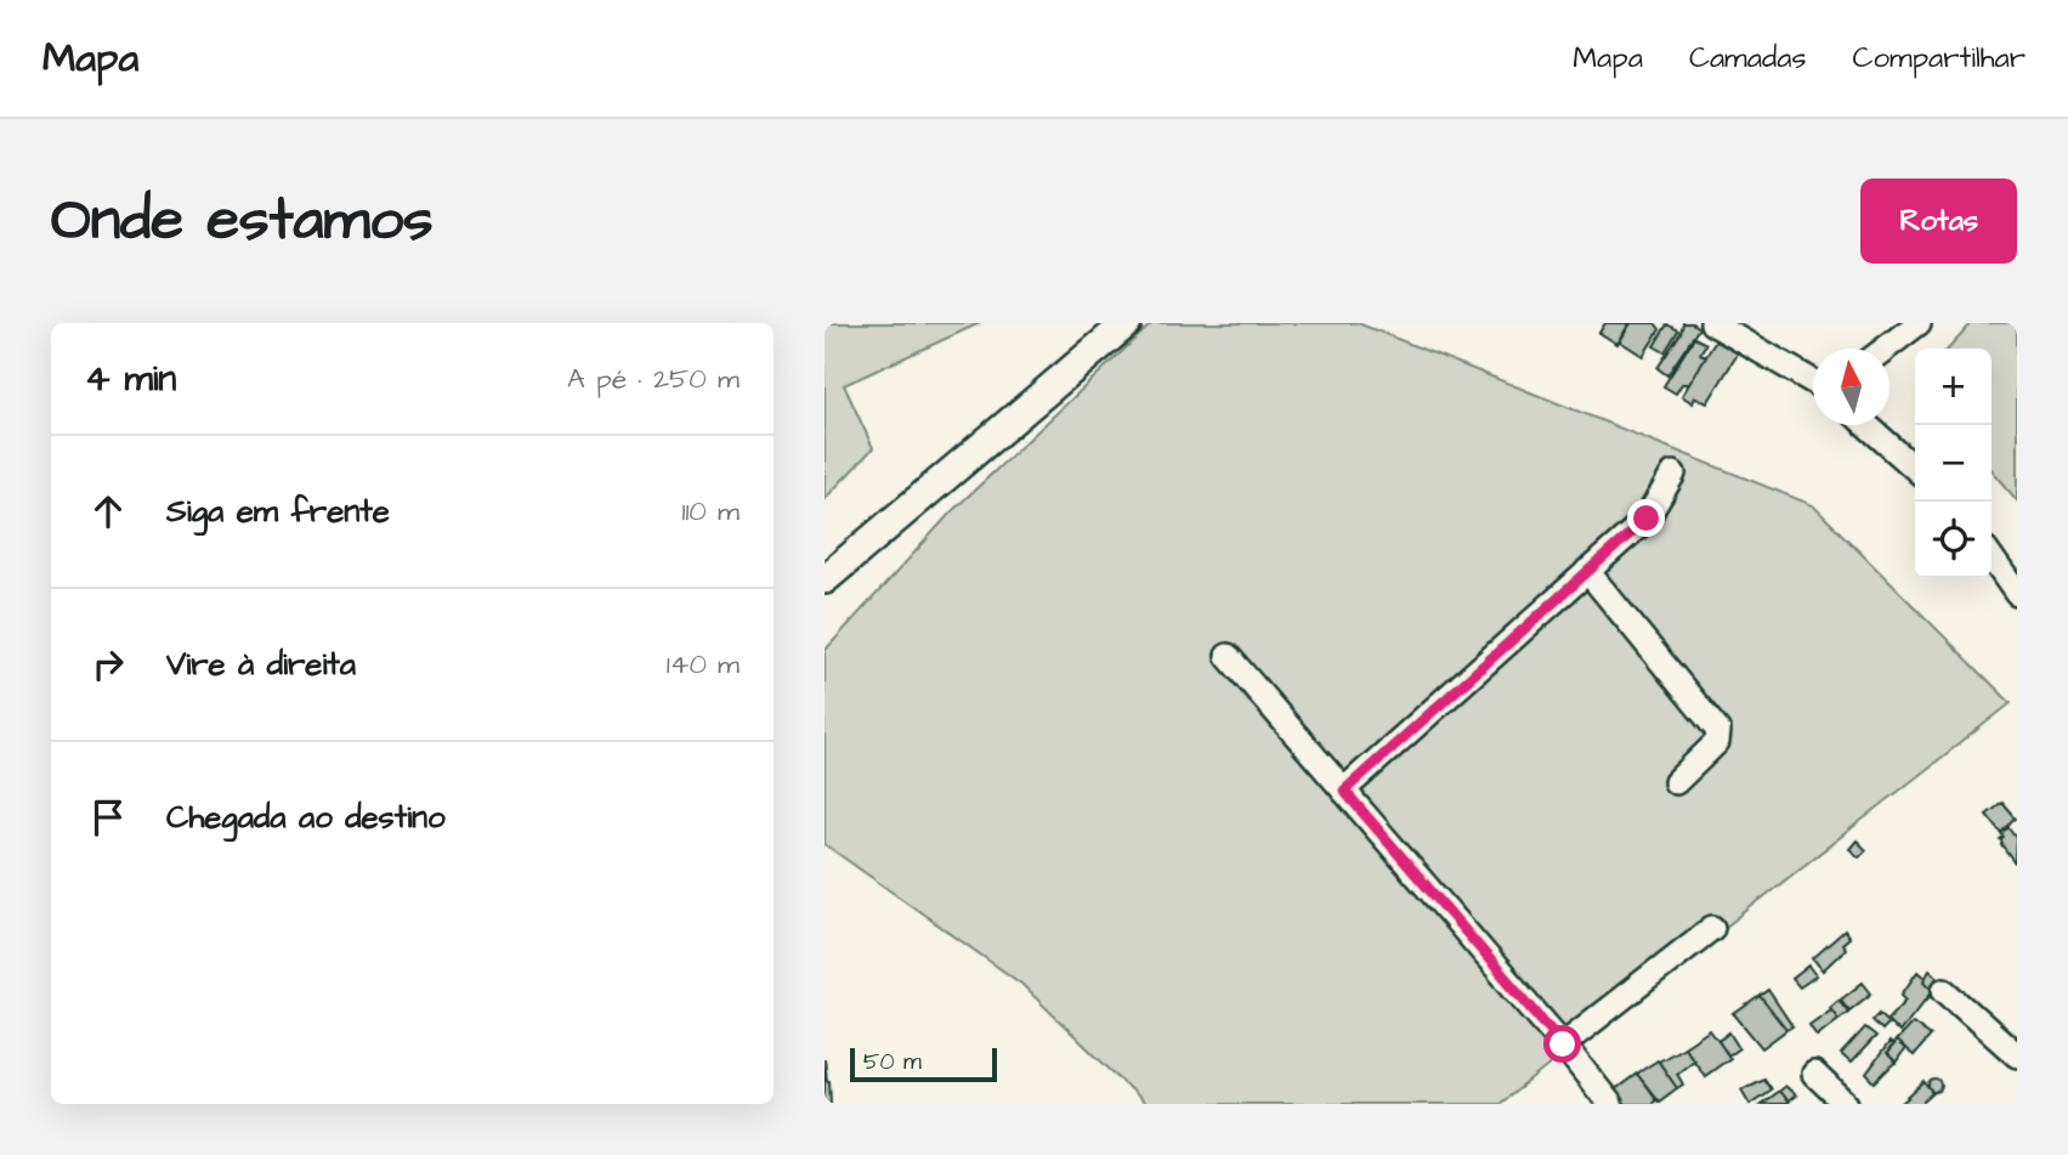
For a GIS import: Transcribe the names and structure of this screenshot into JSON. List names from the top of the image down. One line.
{"scale_bar":"50 m","north":"top","page":{"header":"Mapa","nav":["Mapa","Camadas","Compartilhar"],"buttons":"Rotas","title":"Onde estamos","heading":["4 min","A pé · 250 m"],"map_buttons":["+","−"],"list":[["Siga em frente","110 m"],["Vire à direita","140 m"],"Chegada ao destino"],"scale":"50 m"}}
